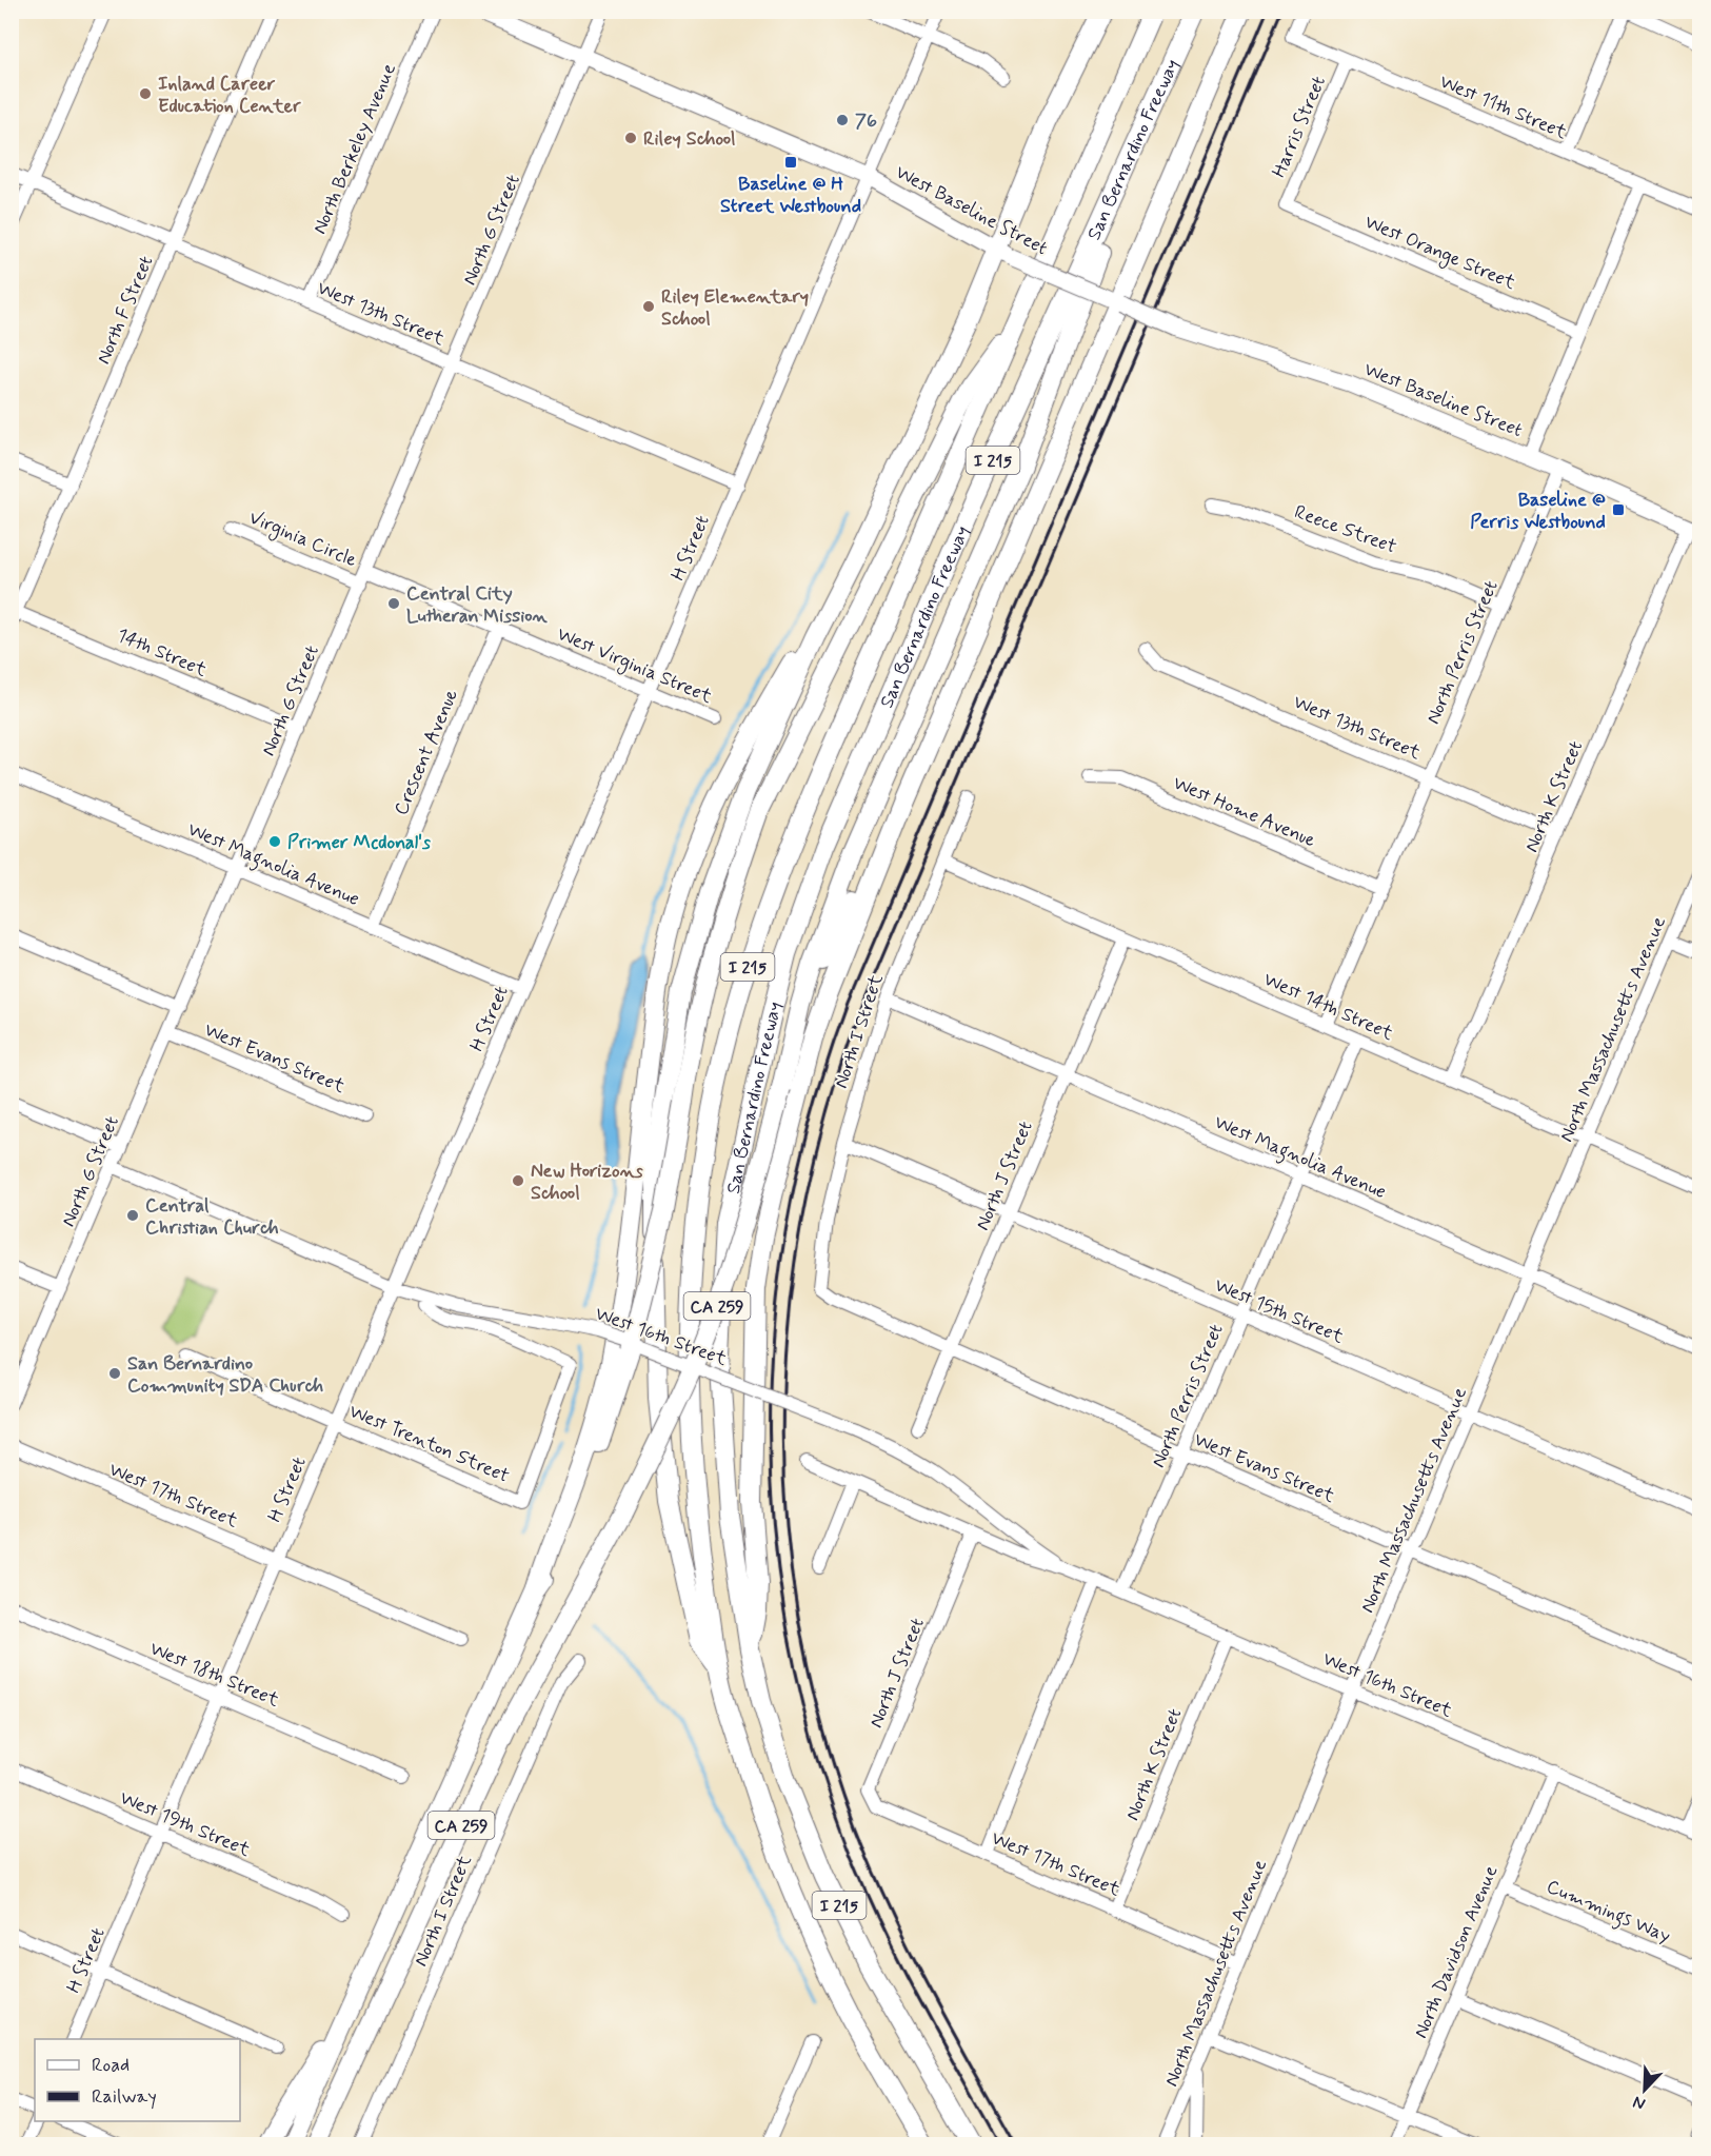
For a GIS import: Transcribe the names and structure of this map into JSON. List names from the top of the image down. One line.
{"streets":{"highway":["San Bernardino Freeway","I 215","CA 259"],"main road":["West Baseline Street"],"street":["West 11th Street","Harris Street","North Berkeley Avenue","North G Street","West Orange Street","North F Street","West 13th Street","Reece Street","Virginia Circle","H Street","14th Street","North Perris Street","West Virginia Street","Crescent Avenue","North K Street","West Home Avenue","West Magnolia Avenue","West 14th Street","North Massachusetts Avenue","North I Street","West Evans Street","North J Street","West 15th Street","West 16th Street","West Trenton Street","West 17th Street","West 18th Street","West 19th Street","Cummings Way","North Davidson Avenue"]},"crossings":[["West 11th Street","Harris Street"],["Harris Street","West Orange Street"],["North Berkeley Avenue","West 13th Street"],["West Baseline Street","North G Street"],["West Baseline Street","H Street"],["West Baseline Street","North Perris Street"],["West Baseline Street","North K Street"],["North G Street","West 13th Street"],["North G Street","Virginia Circle"],["North G Street","14th Street"],["North G Street","West Virginia Street"],["North G Street","West Magnolia Avenue"],["North G Street","West Evans Street"],["North G Street","West 16th Street"],["North F Street","West 13th Street"],["North F Street","14th Street"],["West 13th Street","H Street"],["West 13th Street","North Perris Street"],["West 13th Street","North K Street"],["Reece Street","North Perris Street"],["Virginia Circle","West Virginia Street"],["H Street","West Virginia Street"],["H Street","West Magnolia Avenue"],["H Street","West 16th Street"],["H Street","West Trenton Street"],["H Street","West 17th Street"],["H Street","West 18th Street"],["H Street","West 19th Street"],["North Perris Street","West Home Avenue"],["North Perris Street","West Magnolia Avenue"],["North Perris Street","West 14th Street"],["North Perris Street","West Evans Street"],["North Perris Street","West 15th Street"],["North Perris Street","West 16th Street"],["West Virginia Street","Crescent Avenue"],["Crescent Avenue","West Magnolia Avenue"],["North K Street","West 14th Street"],["North K Street","West 16th Street"],["North K Street","West 17th Street"],["West Magnolia Avenue","North Massachusetts Avenue"],["West Magnolia Avenue","North I Street"],["West Magnolia Avenue","North J Street"],["West 14th Street","North Massachusetts Avenue"],["West 14th Street","North I Street"],["West 14th Street","North J Street"],["North Massachusetts Avenue","West Evans Street"],["North Massachusetts Avenue","West 15th Street"],["North Massachusetts Avenue","West 16th Street"],["North Massachusetts Avenue","West 17th Street"],["North I Street","West Evans Street"],["North I Street","West 15th Street"],["West Evans Street","North J Street"],["North J Street","West 15th Street"],["North J Street","West 16th Street"],["North J Street","West 17th Street"],["West 16th Street","West Trenton Street"],["West 16th Street","North Davidson Avenue"],["Cummings Way","North Davidson Avenue"]],"places":{"other":["Inland Career Education Center","76","Riley School","Riley Elementary School","Central City Lutheran Mission","Primer Mcdonal's","New Horizons School","Central Christian Church","San Bernardino Community SDA Church"],"transit":["Baseline @ H Street Westbound","Baseline @ Perris Westbound"]},"legend":["Road","Railway"],"north":"bottom left"}
